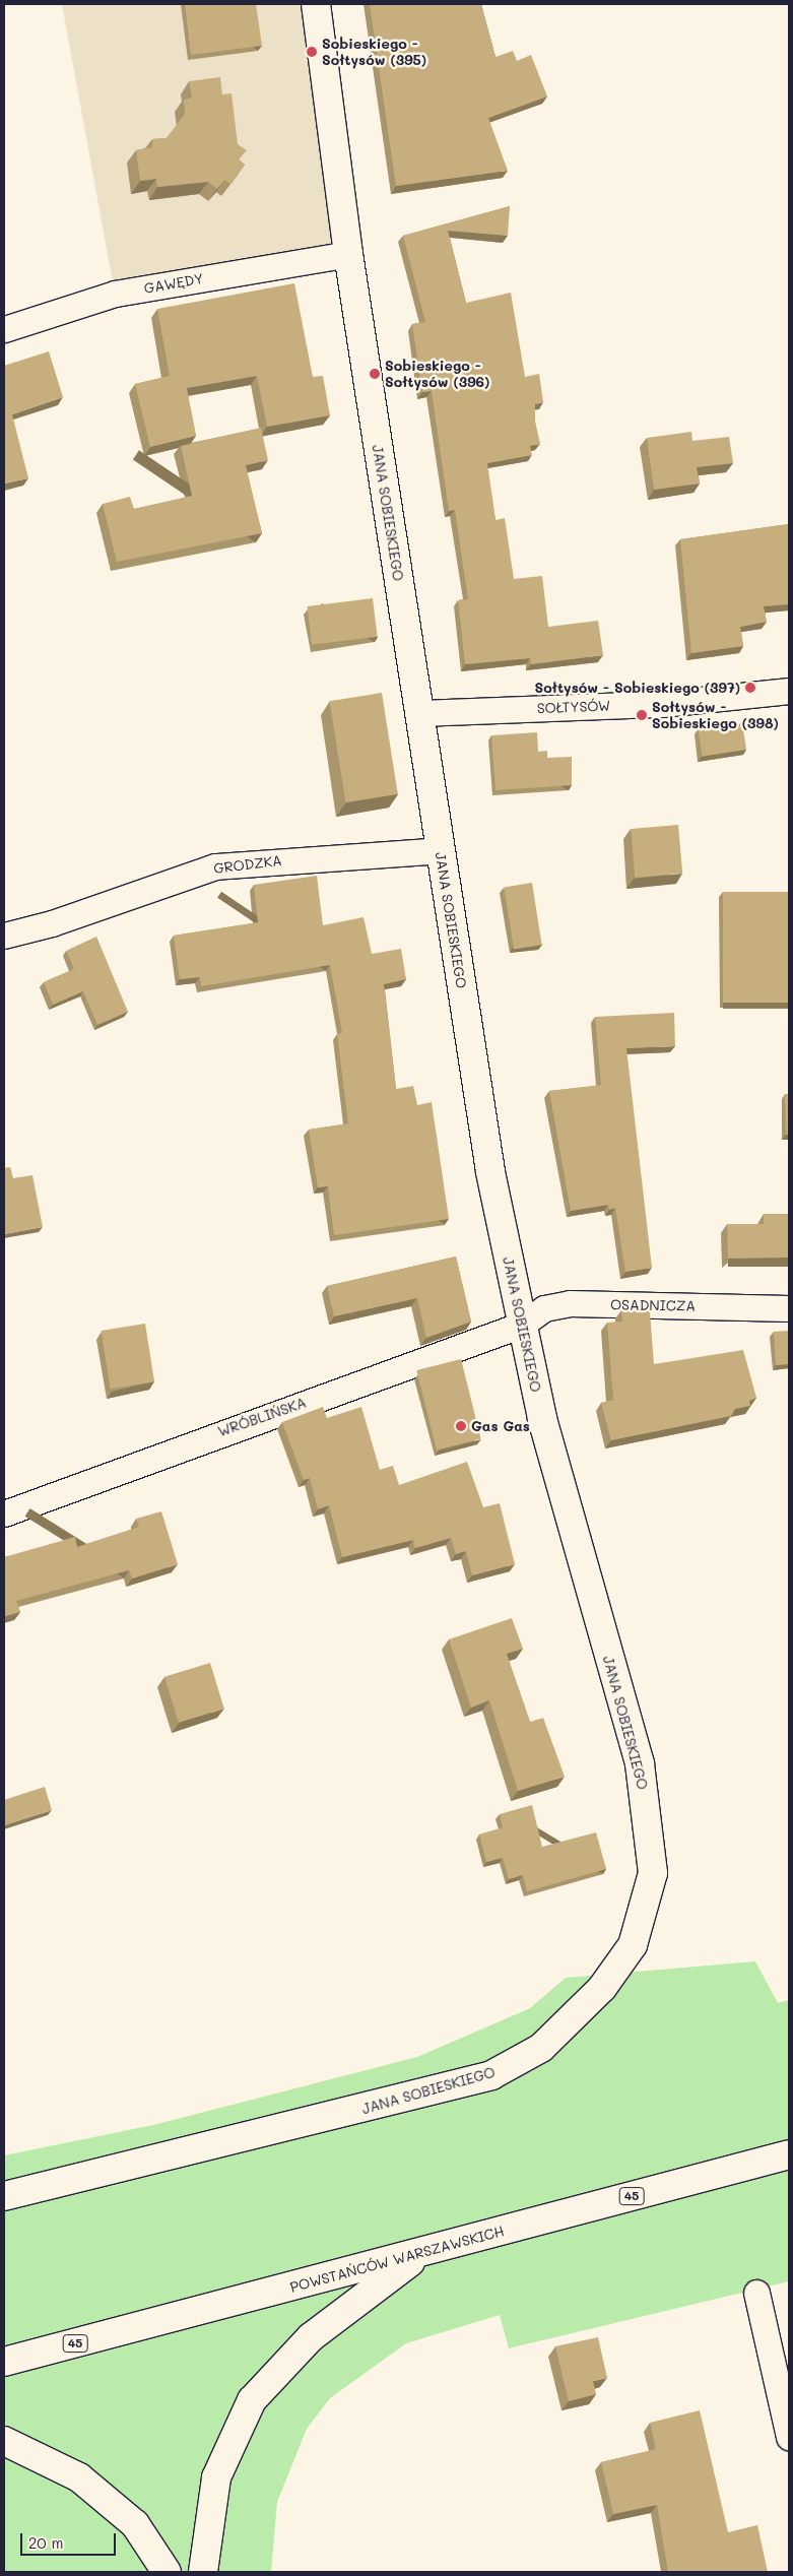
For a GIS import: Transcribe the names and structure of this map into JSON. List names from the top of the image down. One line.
{"streets":{"street":["GAWĘDY","JANA SOBIESKIEGO","SOŁTYSÓW","GRODZKA","OSADNICZA","WRÓBLIŃSKA","45","POWSTAŃCÓW WARSZAWSKICH"]},"crossings":[["GAWĘDY","JANA SOBIESKIEGO"],["JANA SOBIESKIEGO","SOŁTYSÓW"],["JANA SOBIESKIEGO","GRODZKA"],["JANA SOBIESKIEGO","OSADNICZA"],["JANA SOBIESKIEGO","WRÓBLIŃSKA"],["OSADNICZA","WRÓBLIŃSKA"]],"places":["Sobieskiego - Sołtysów (395)","Sobieskiego - Sołtysów (396)","Sołtysów - Sobieskiego (397)","Sołtysów - Sobieskiego (398)","Gas Gas"],"scale_bar":"20 m"}
